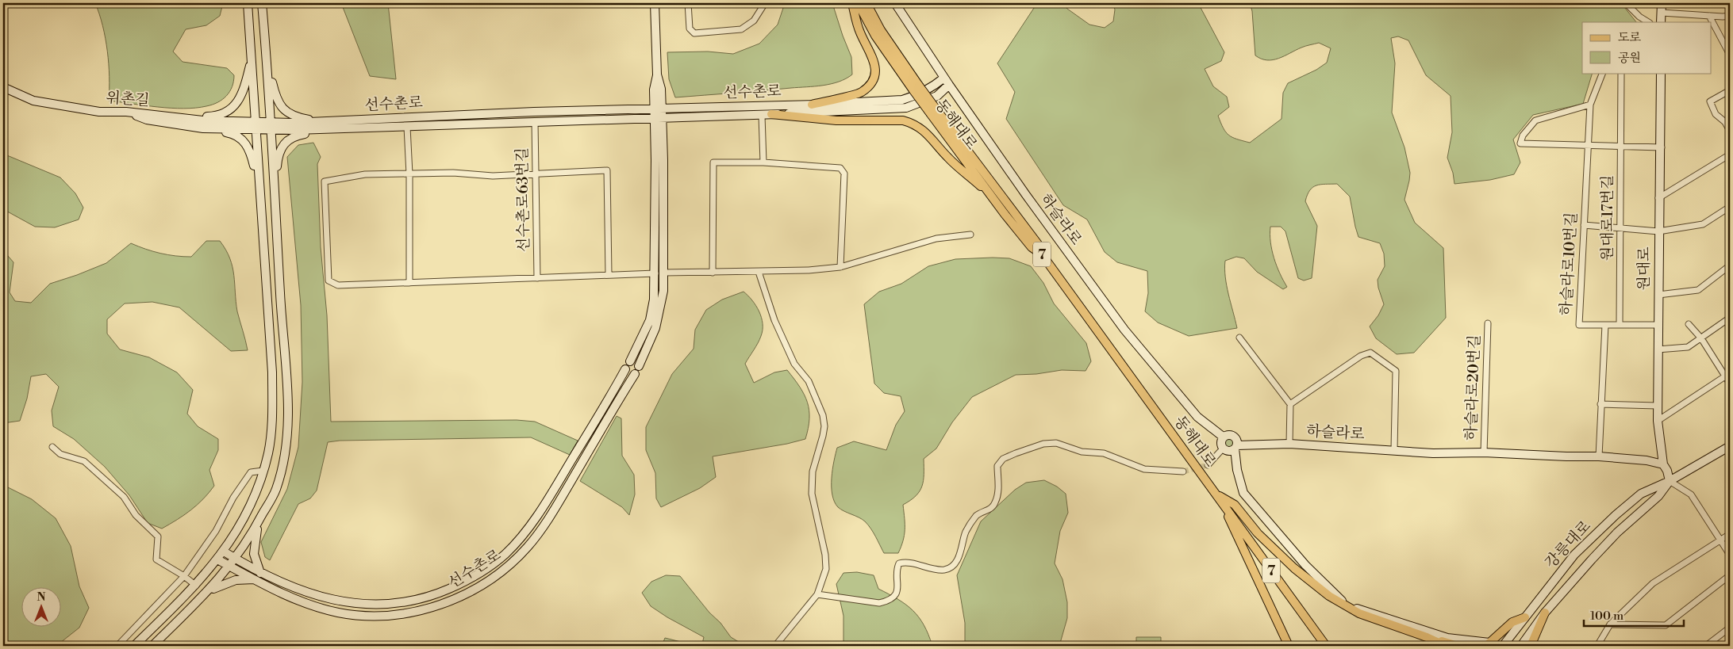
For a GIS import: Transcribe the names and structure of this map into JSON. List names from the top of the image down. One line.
{"streets":{"main road":["동해대로","7"],"street":["선수촌로","위촌길","선수촌로63번길","원대로17번길","하슬라로","하슬라로10번길","원대로","하슬라로20번길","강릉대로"]},"crossings":[["선수촌로","위촌길"],["선수촌로","선수촌로63번길"],["선수촌로","하슬라로"],["하슬라로","원대로"],["하슬라로","하슬라로20번길"],["원대로","강릉대로"]],"legend":["도로","공원"],"scale_bar":"100 m","north":"top"}
